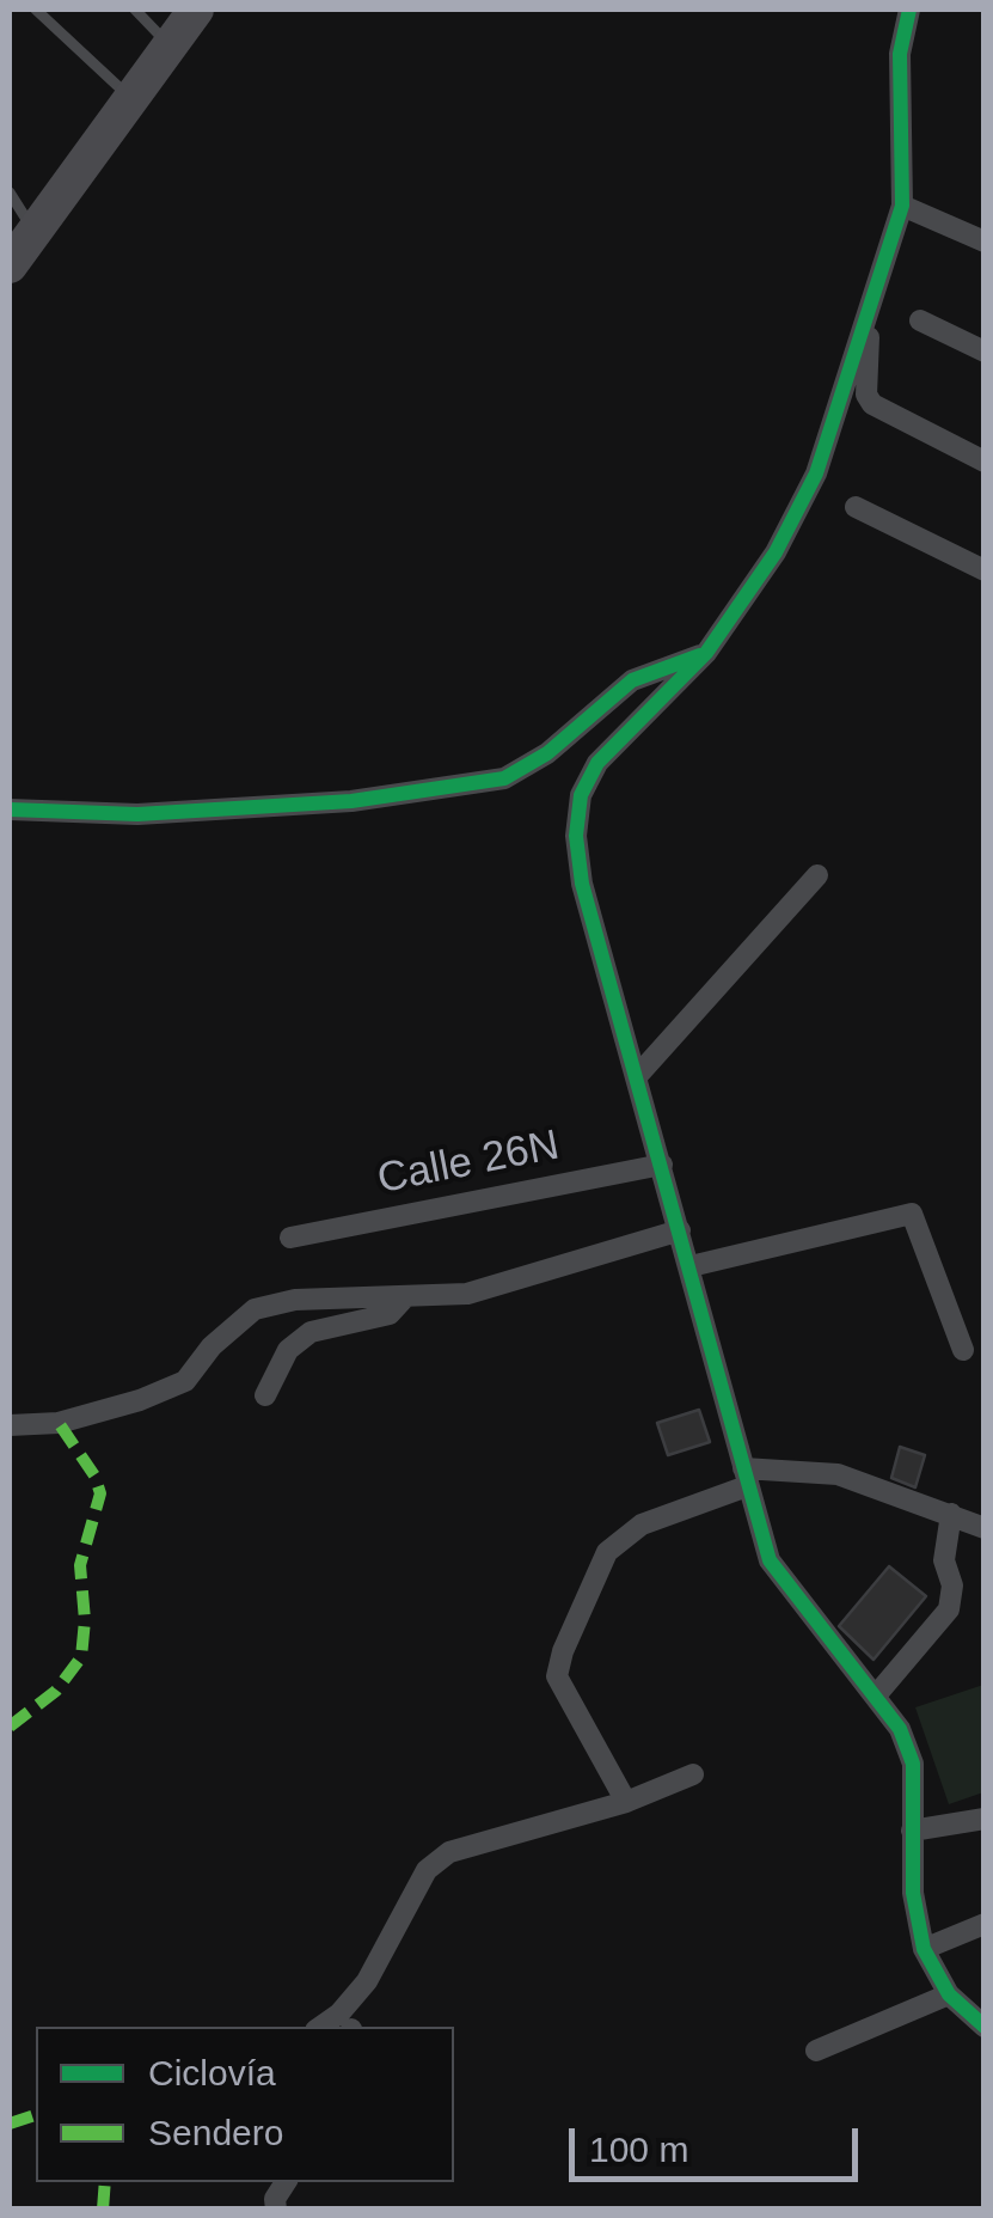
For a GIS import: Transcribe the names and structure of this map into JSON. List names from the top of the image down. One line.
{"streets":{"street":["Calle 26N"]},"legend":["Ciclovía","Sendero"],"scale_bar":"100 m"}
